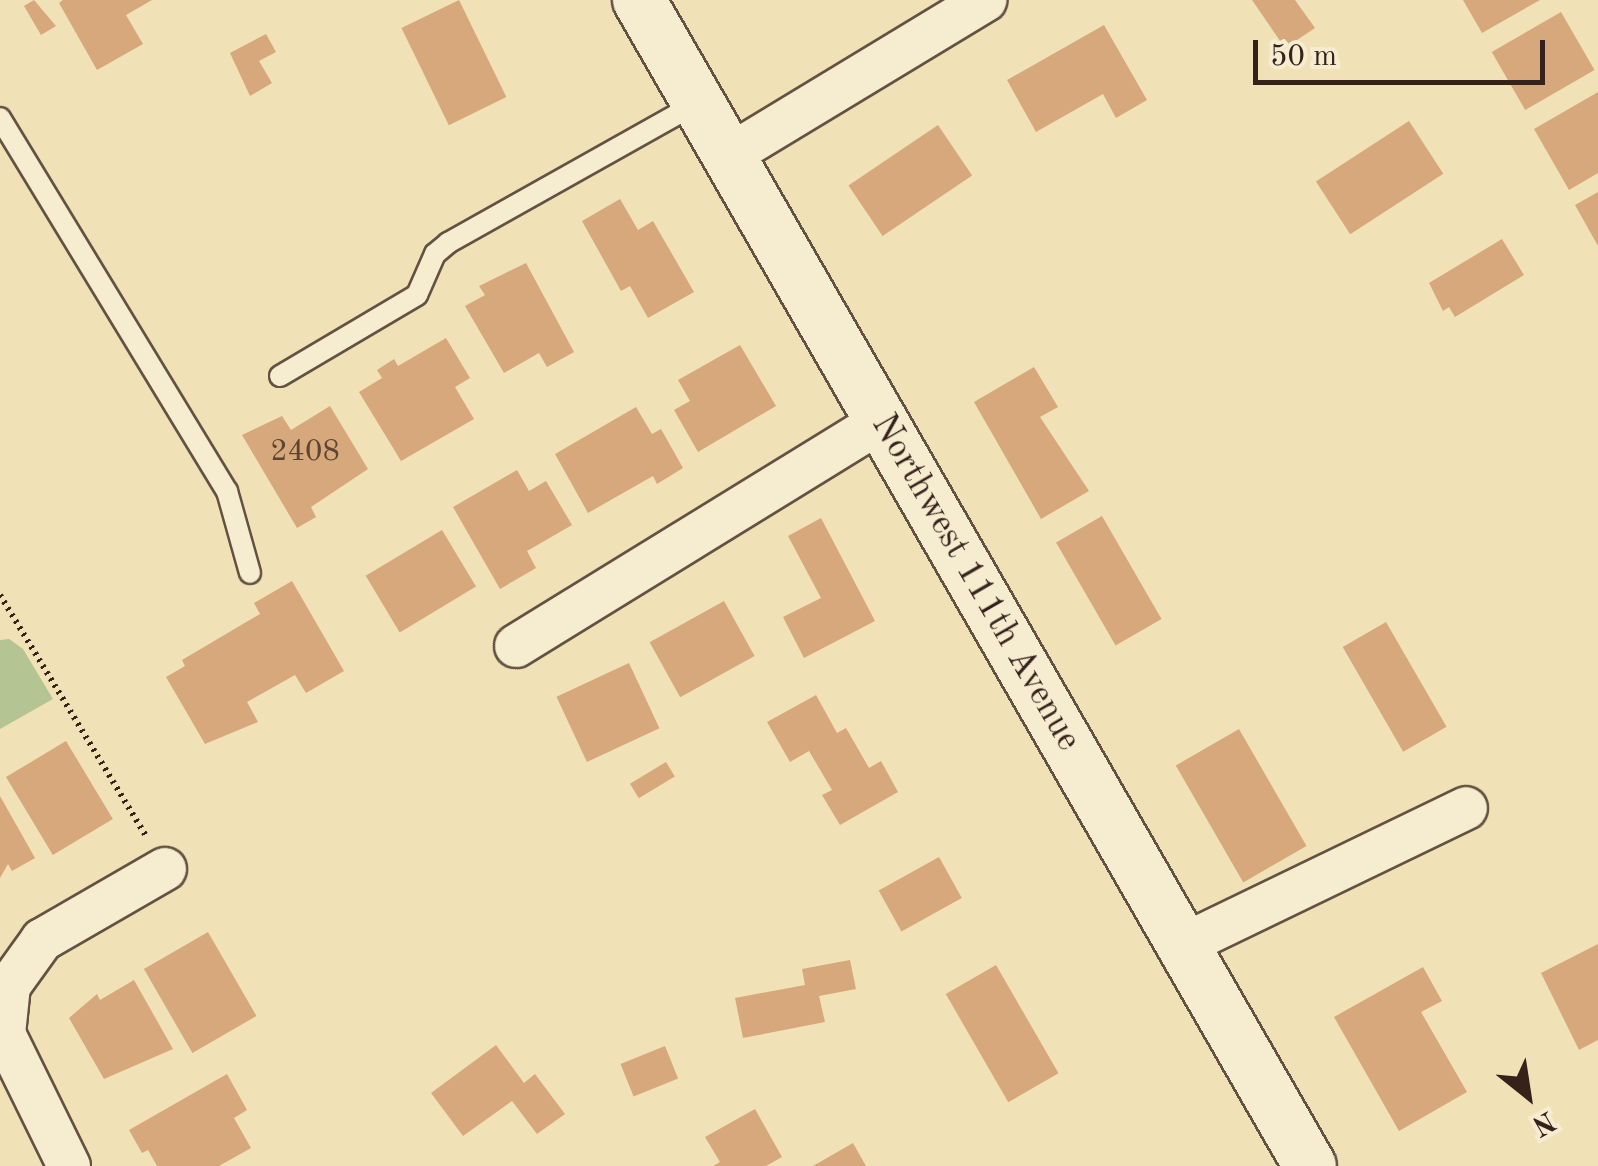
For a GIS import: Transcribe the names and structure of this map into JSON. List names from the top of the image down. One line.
{"streets":{"street":["Northwest 111th Avenue"]},"house_numbers":["2408"],"scale_bar":"50 m","north":"bottom right"}
